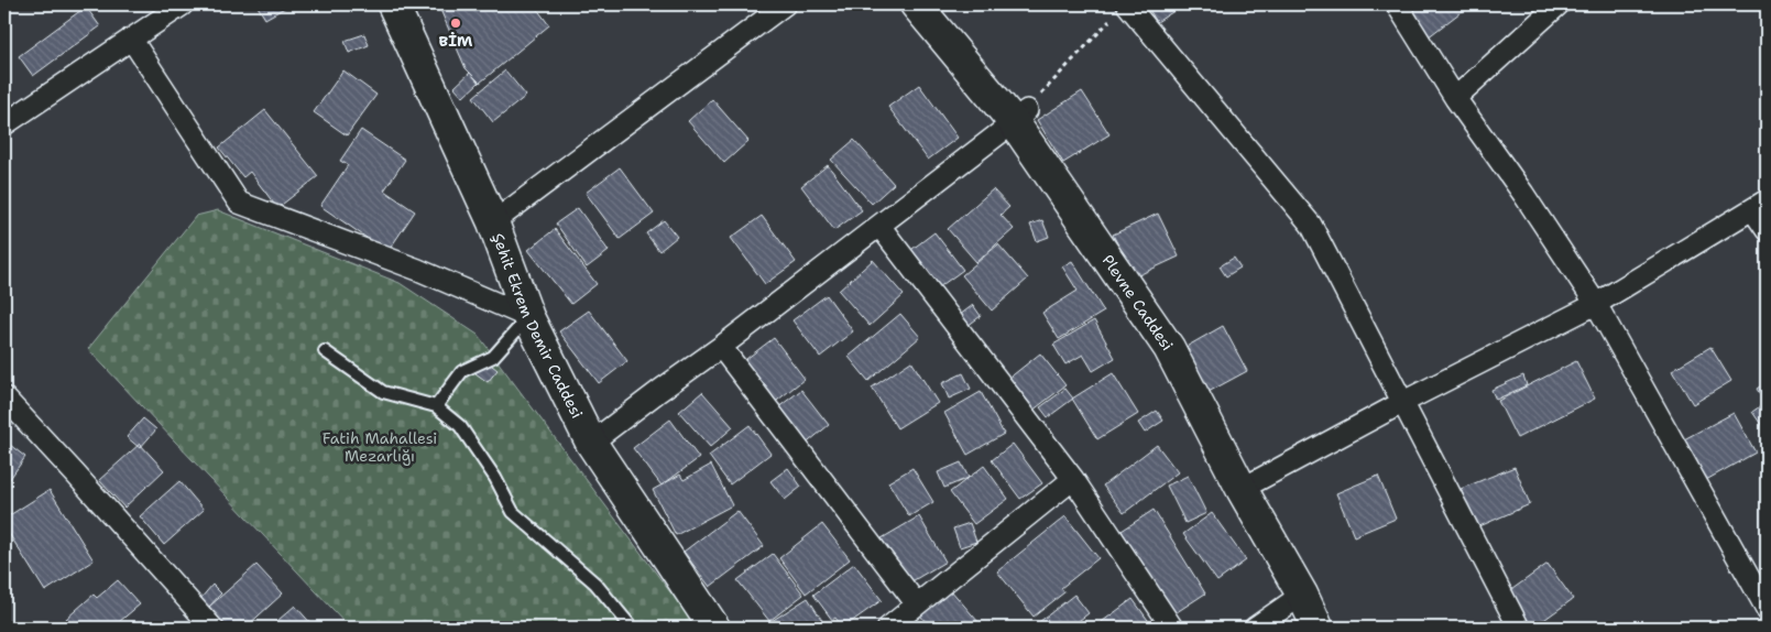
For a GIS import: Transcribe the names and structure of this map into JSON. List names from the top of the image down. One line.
{"streets":{"street":["Plevne Caddesi","Şehit Ekrem Demir Caddesi"]},"parks":["Fatih Mahallesi Mezarlığı"],"places":["BİM"]}
